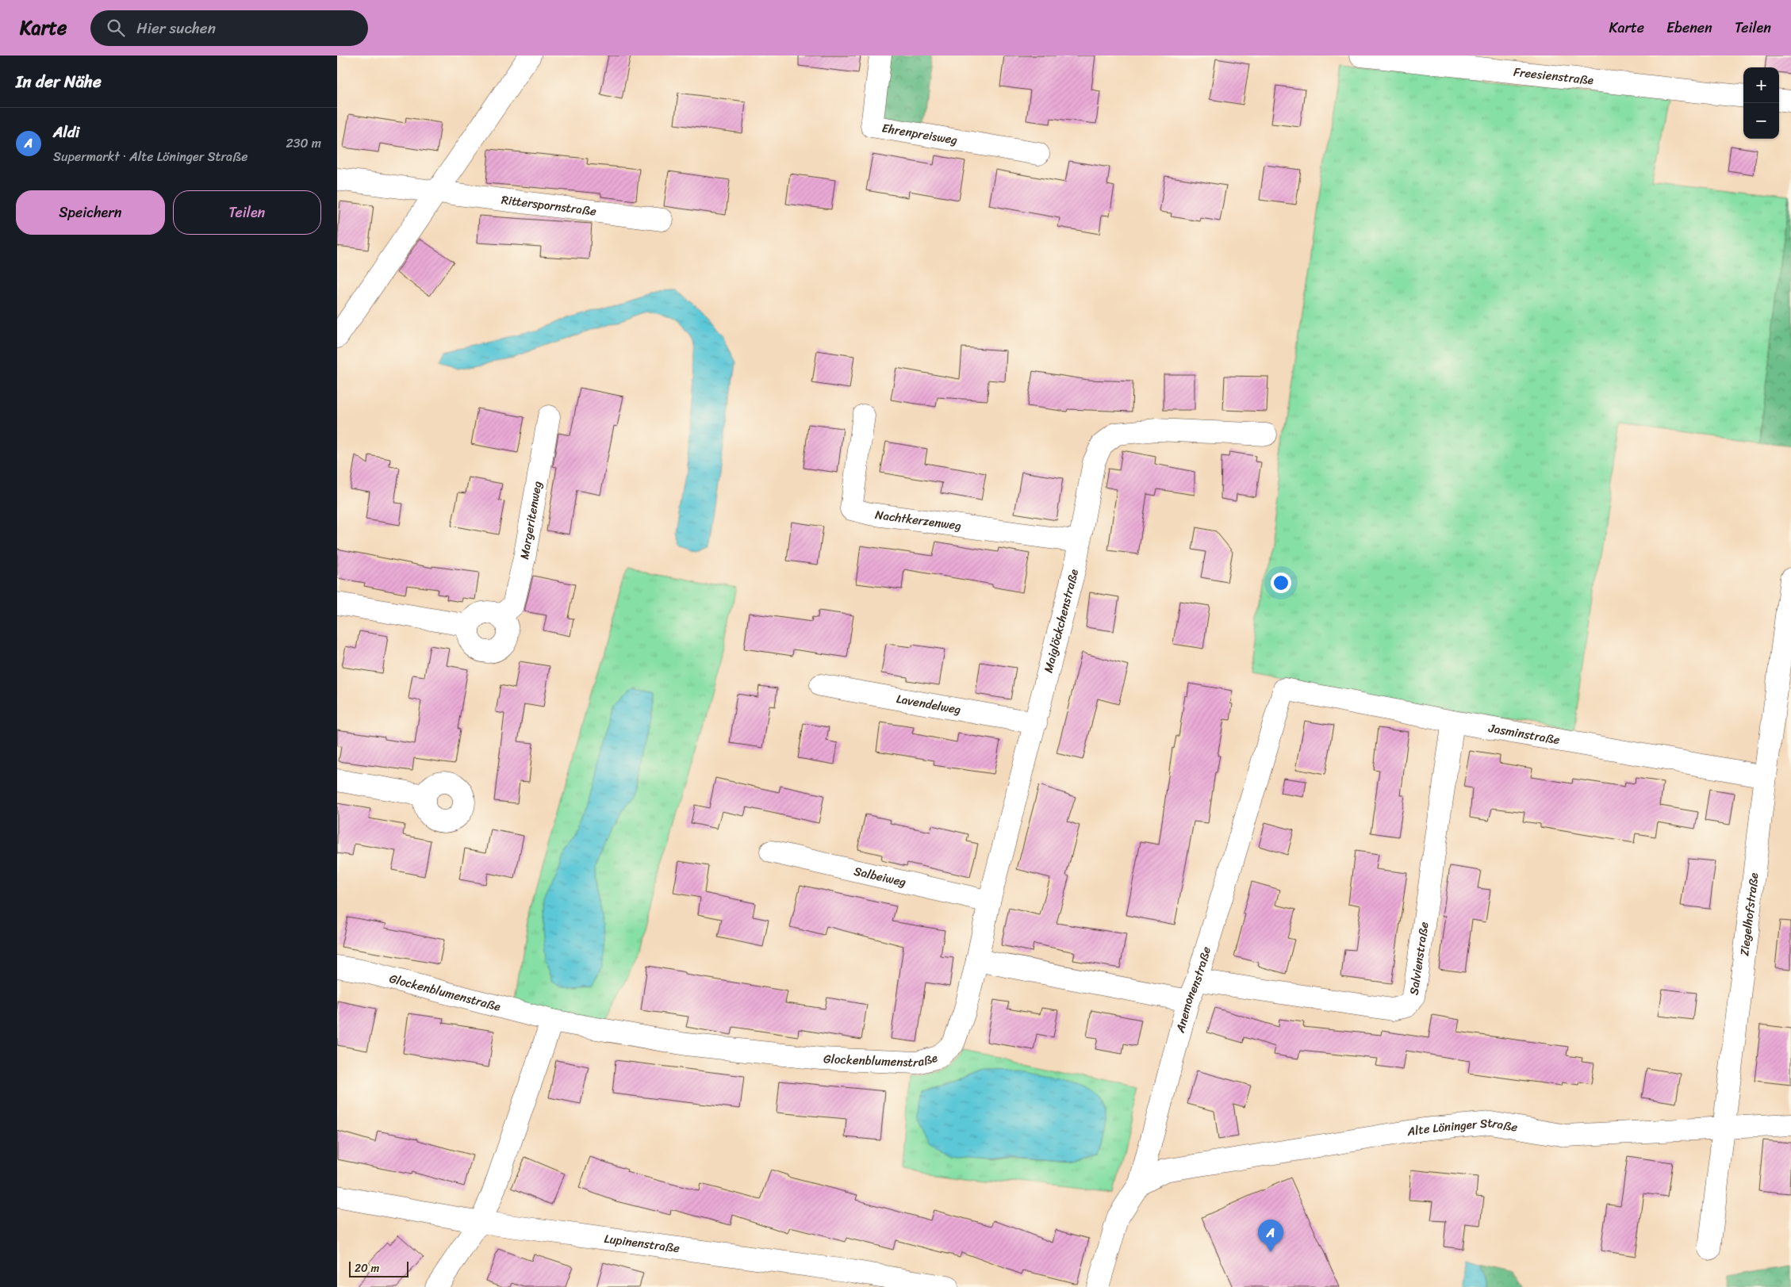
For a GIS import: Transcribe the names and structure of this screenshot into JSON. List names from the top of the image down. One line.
{"streets":{"street":["Freesienstraße","Ehrenpreisweg","Ritterspornstraße","Margeritenweg","Nachtkerzenweg","Maiglöckchenstraße","Lavendelweg","Jasminstraße","Salbeiweg","Ziegelhofstraße","Salvienstraße","Anemonenstraße","Glockenblumenstraße","Alte Löninger Straße","Lupinenstraße"]},"crossings":[["Nachtkerzenweg","Maiglöckchenstraße"],["Maiglöckchenstraße","Lavendelweg"],["Maiglöckchenstraße","Salbeiweg"],["Maiglöckchenstraße","Glockenblumenstraße"],["Jasminstraße","Ziegelhofstraße"],["Jasminstraße","Salvienstraße"],["Jasminstraße","Anemonenstraße"],["Ziegelhofstraße","Alte Löninger Straße"],["Salvienstraße","Anemonenstraße"],["Anemonenstraße","Alte Löninger Straße"]],"scale_bar":"20 m","page":{"header":"Karte","search":"Hier suchen","nav":["Karte","Ebenen","Teilen"],"heading":"In der Nähe","map_buttons":["+","−"],"list":[{"mark":"A","name":"Aldi","note":"Supermarkt · Alte Löninger Straße","value":"230 m"}],"buttons":["Speichern","Teilen"],"pins":"A","scale":"20 m"}}
